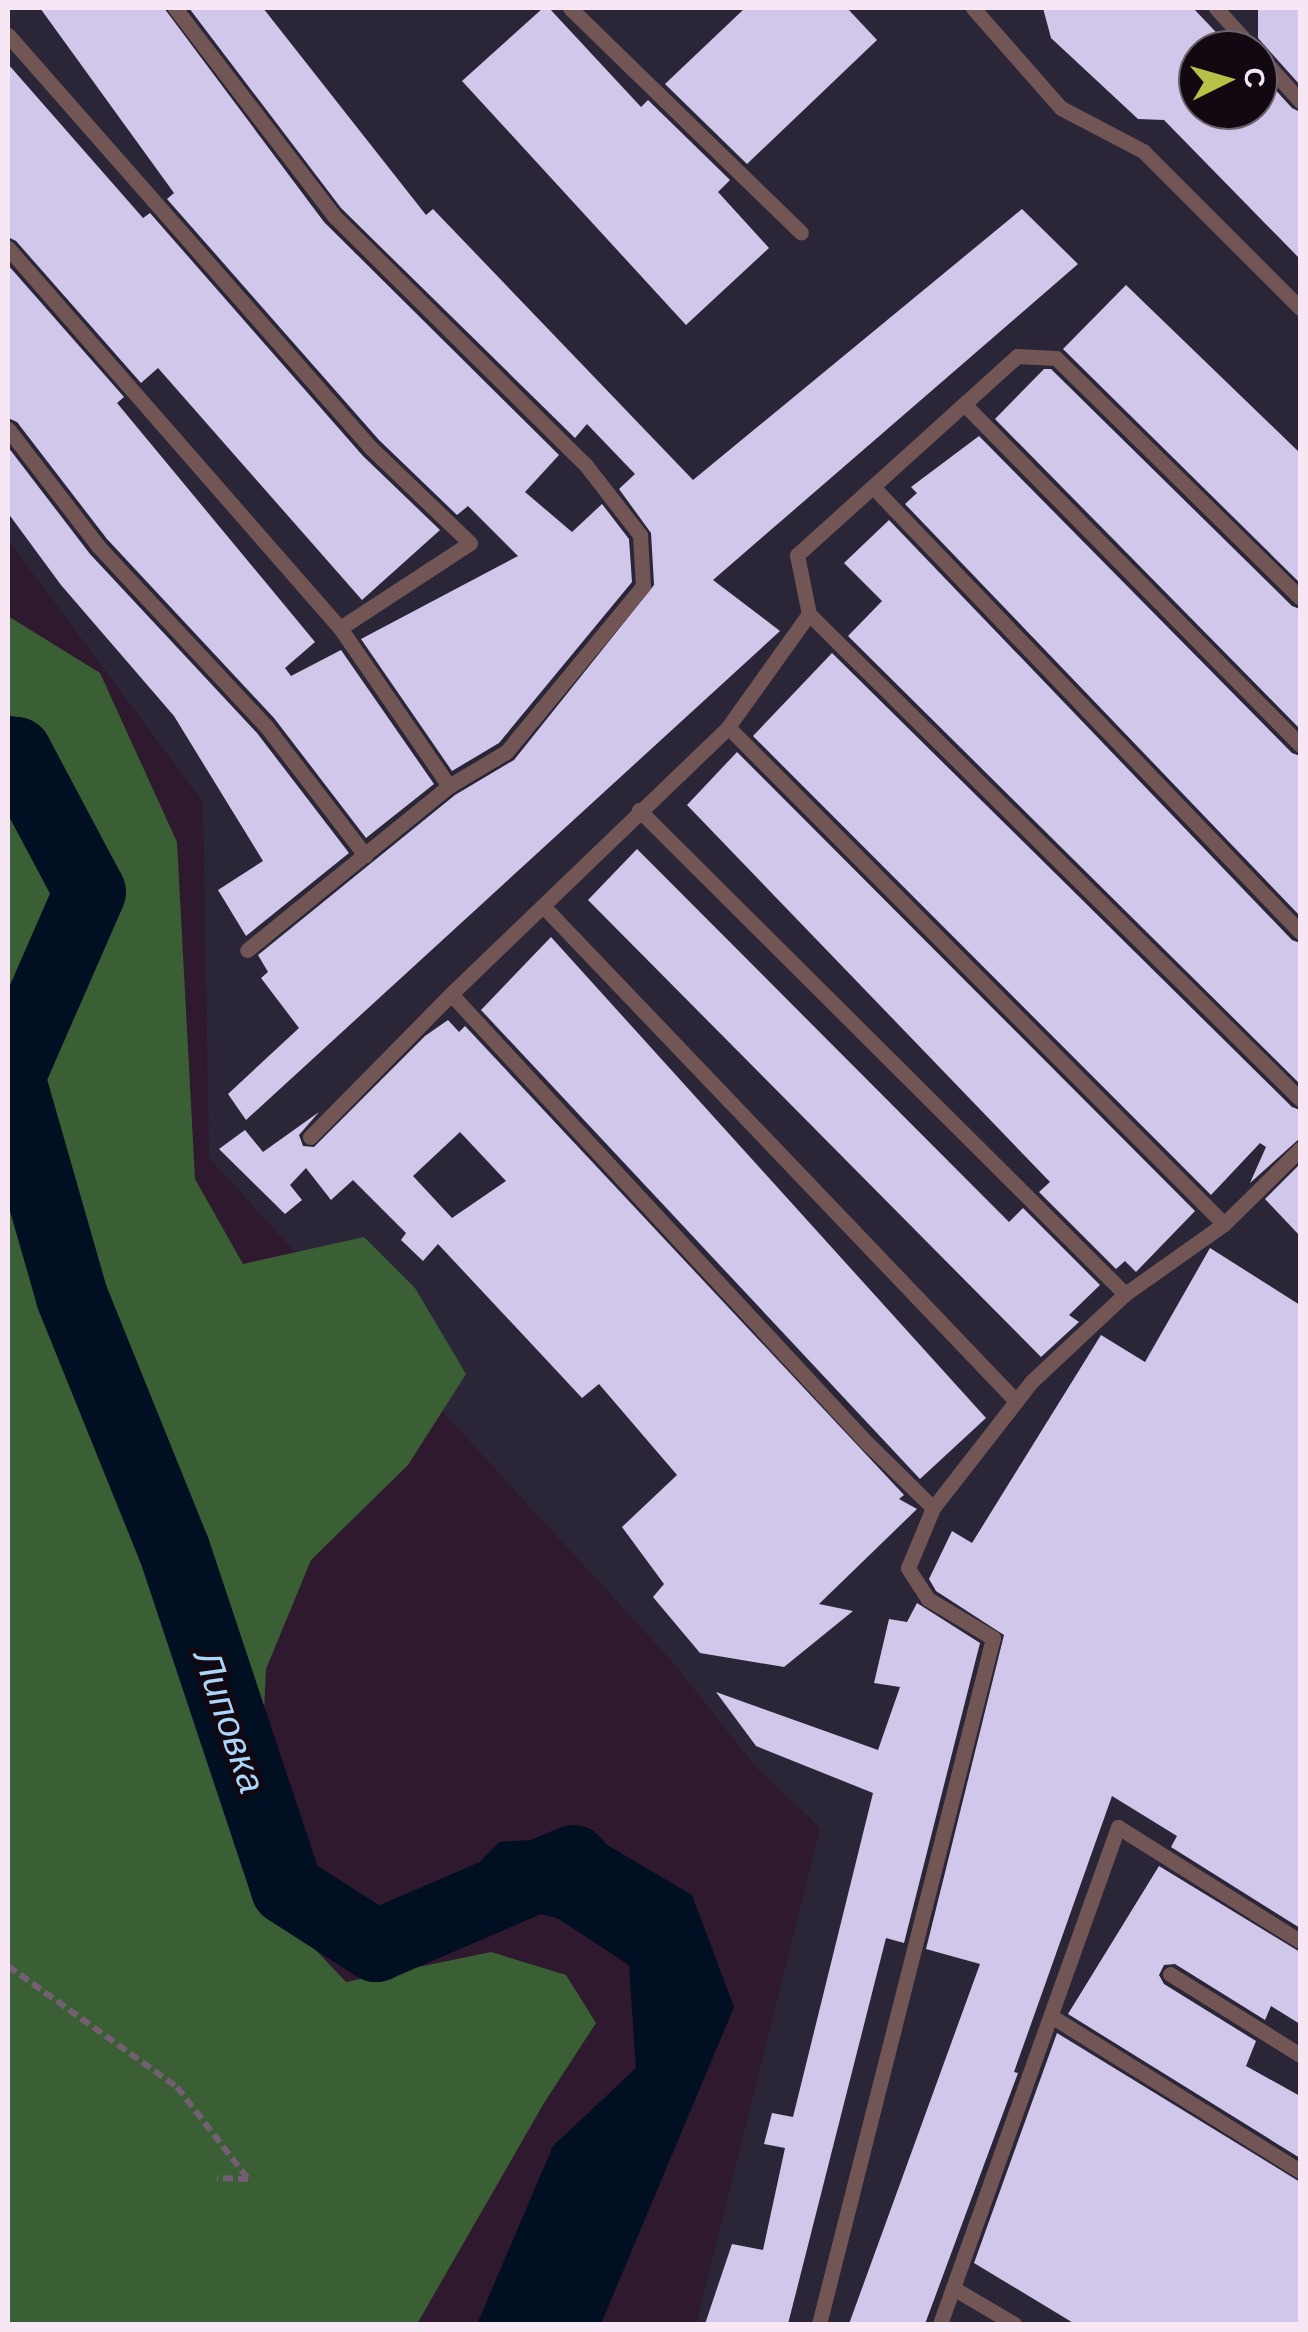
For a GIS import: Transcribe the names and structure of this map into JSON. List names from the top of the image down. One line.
{"water":["Липовка"],"north":"right"}
